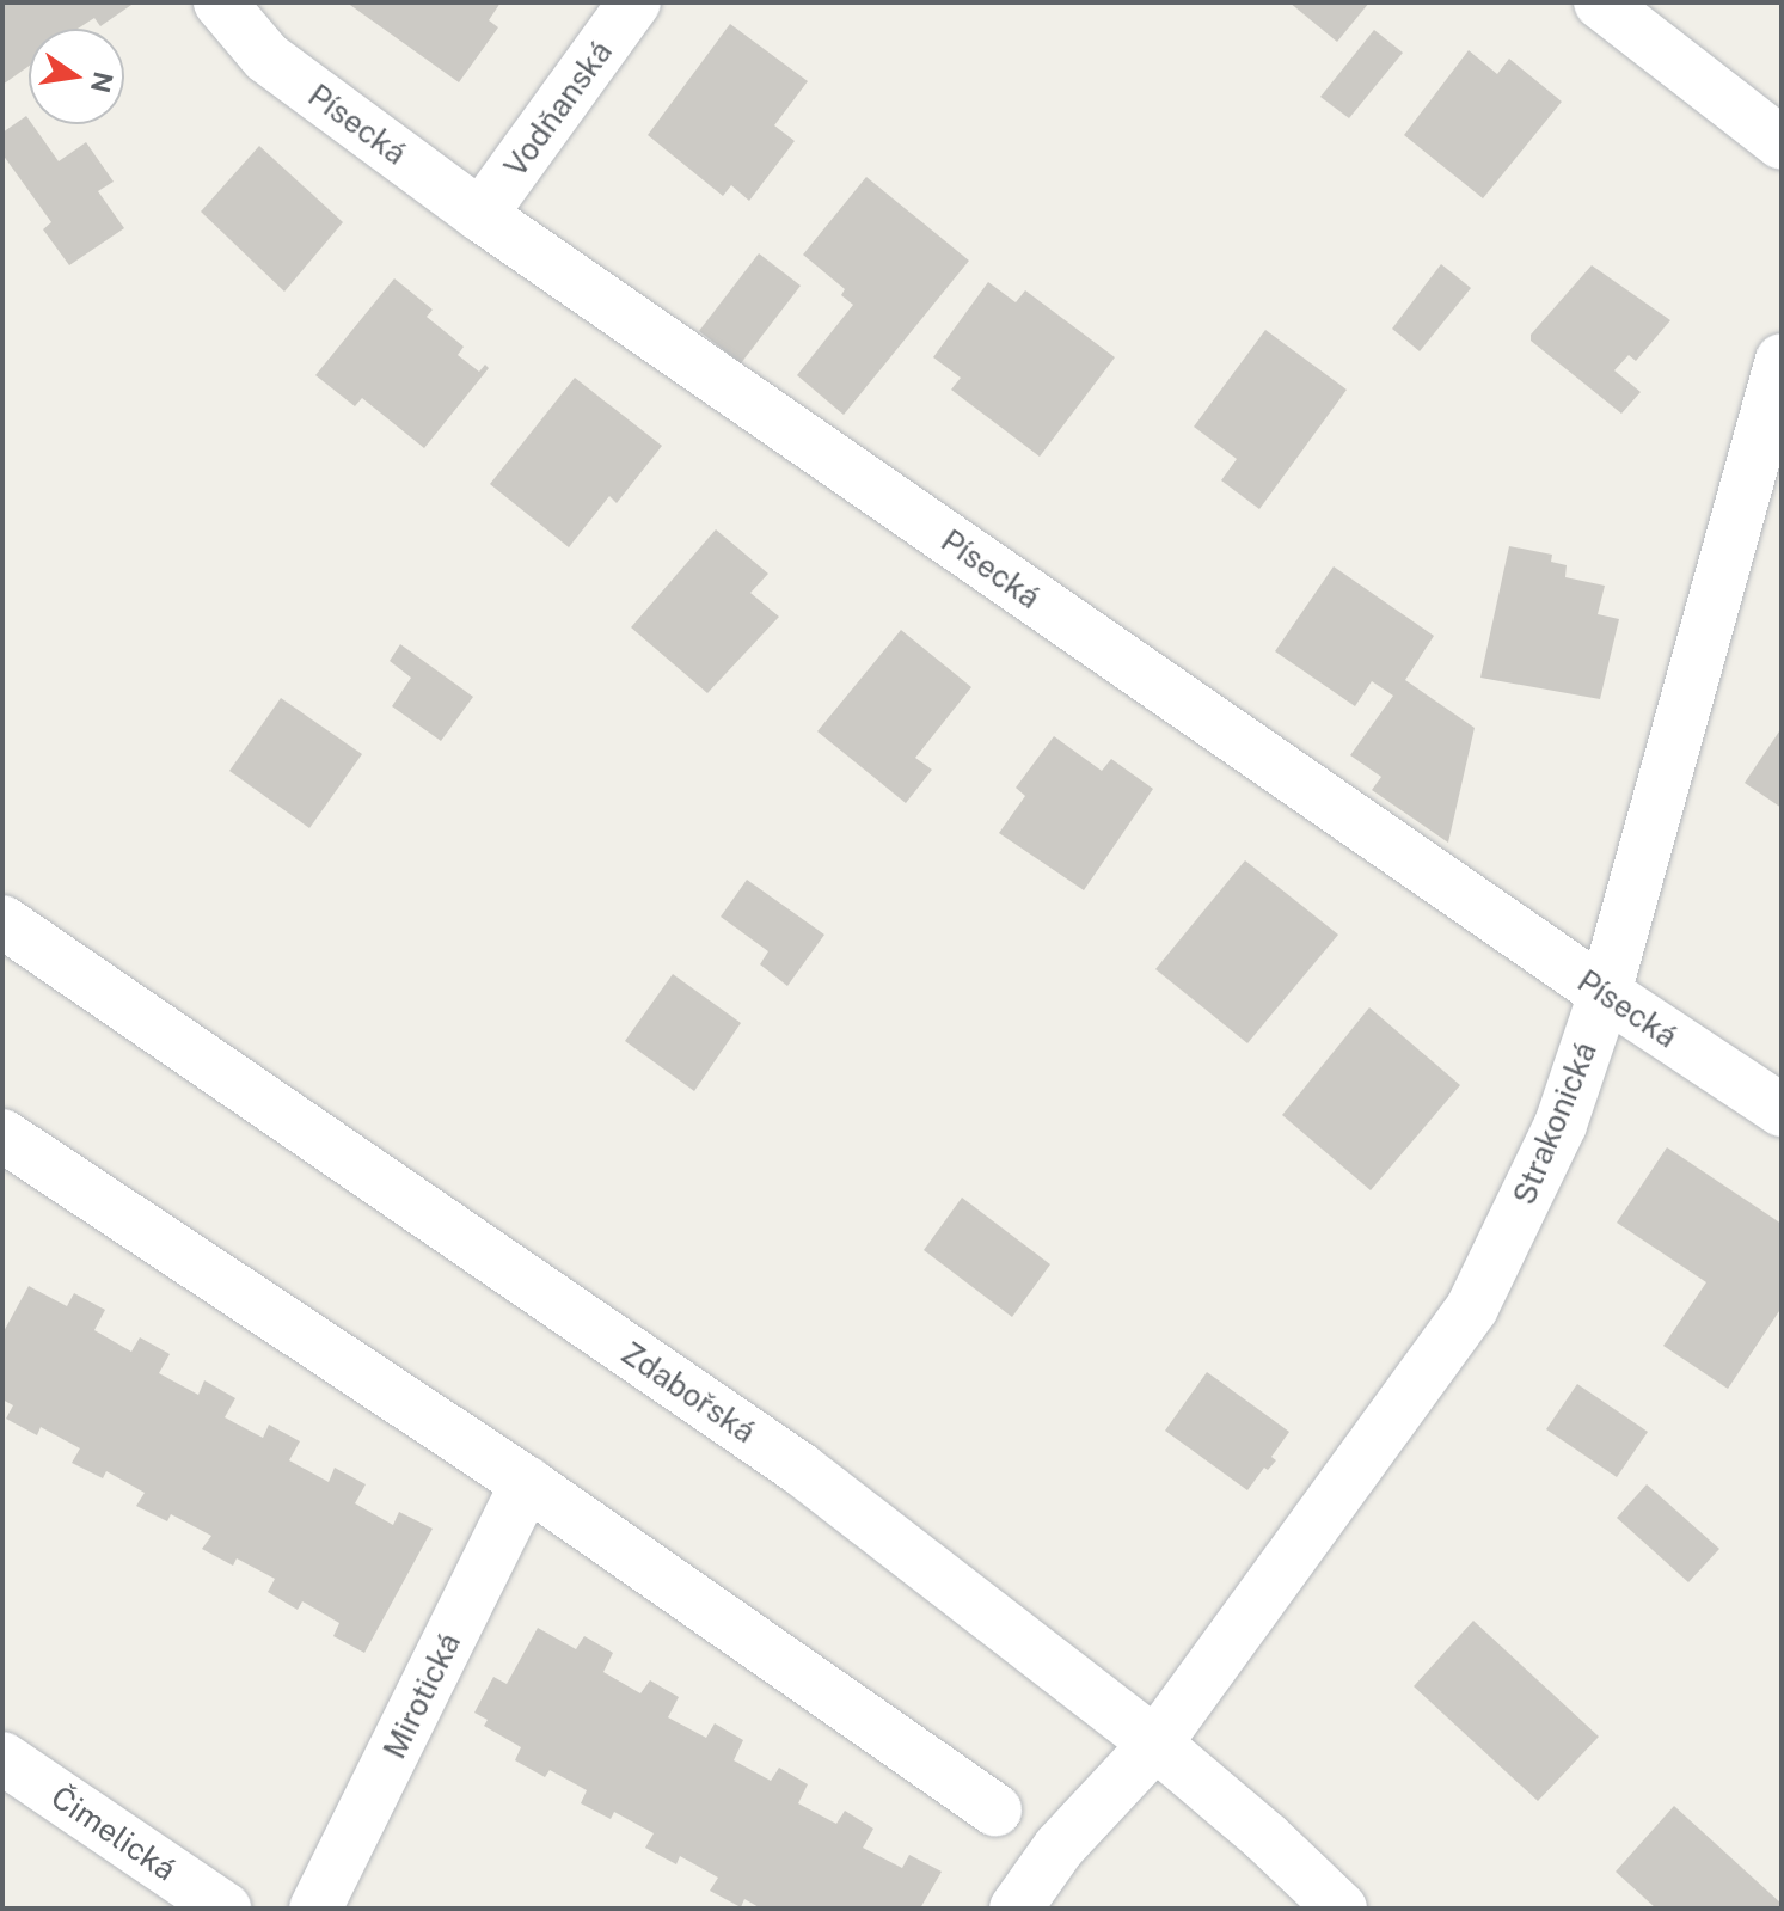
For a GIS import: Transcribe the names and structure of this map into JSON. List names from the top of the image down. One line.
{"streets":{"street":["Vodňanská","Písecká","Strakonická","Zdabořská","Mirotická","Čimelická"]},"crossings":[["Vodňanská","Písecká"],["Písecká","Strakonická"],["Strakonická","Zdabořská"]],"north":"right"}
